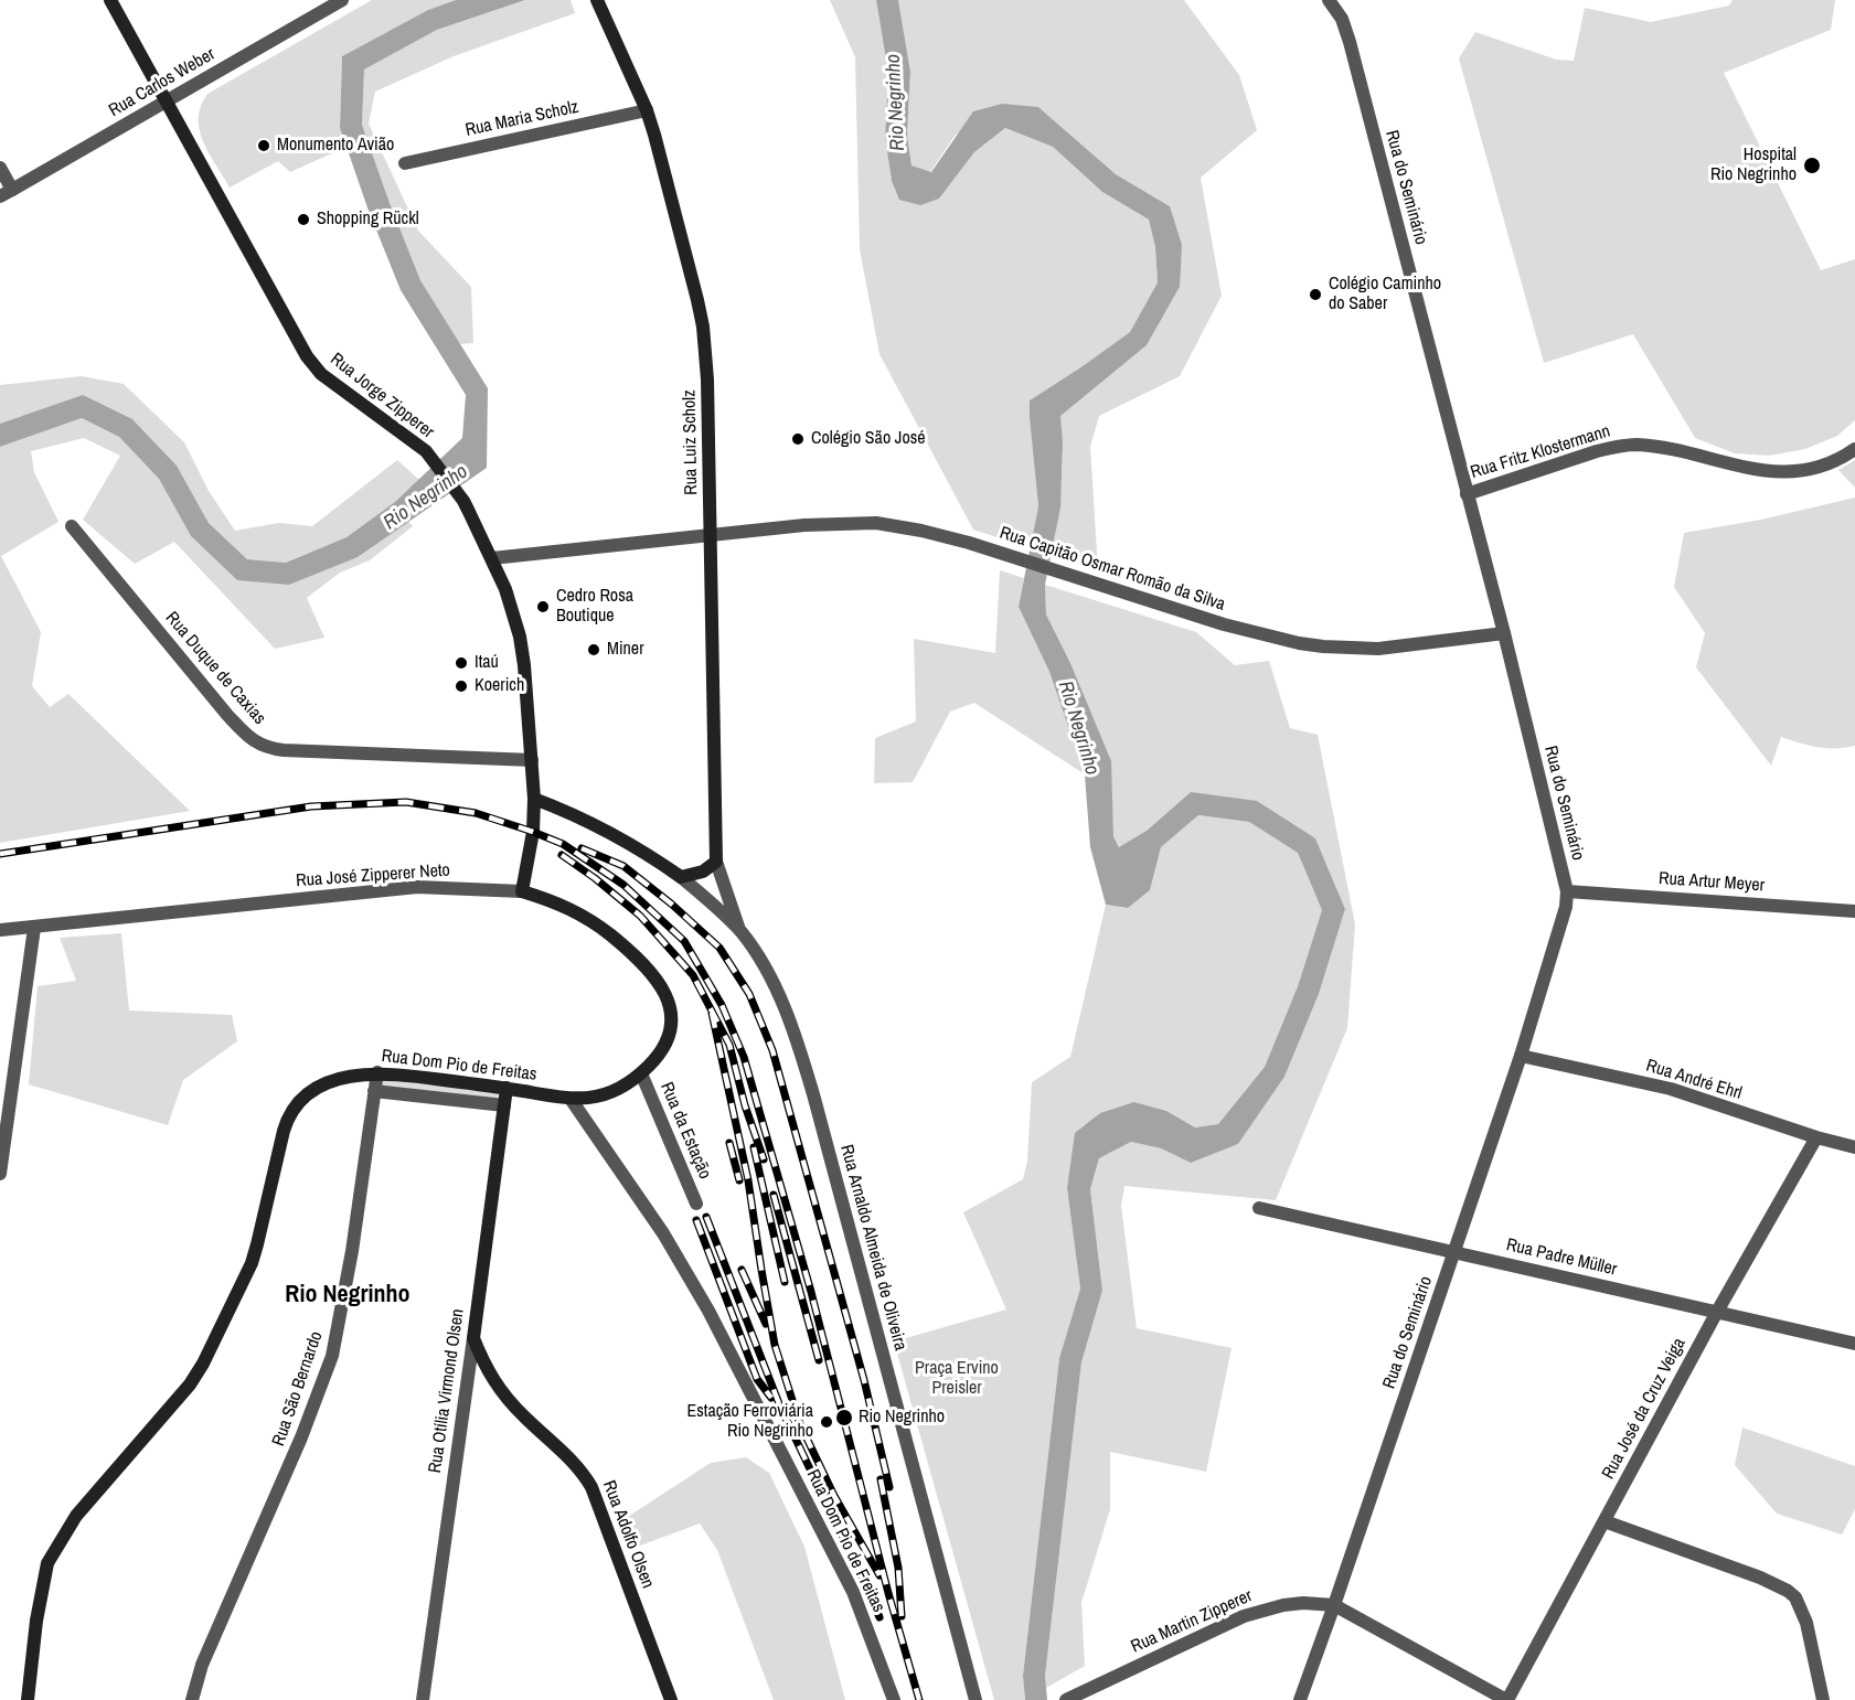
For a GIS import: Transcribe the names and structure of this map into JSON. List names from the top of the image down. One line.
{"streets":{"main road":["Rua Jorge Zipperer","Rua Luiz Scholz","Rua José Zipperer Neto","Rua Dom Pio de Freitas","Rua Arnaldo Almeida de Oliveira","Rua Otília Virmond Olsen","Rua Adolfo Olsen"],"street":["Rua Carlos Weber","Rua Maria Scholz","Rua do Seminário","Rua Fritz Klostermann","Rua Capitão Osmar Romão da Silva","Rua Duque de Caxias","Rua Artur Meyer","Rua André Ehrl","Rua da Estação","Rua Padre Müller","Rua São Bernardo","Rua José da Cruz Veiga","Rua Martin Zipperer"]},"crossings":[["Rua Carlos Weber","Rua Jorge Zipperer"],["Rua Maria Scholz","Rua Luiz Scholz"],["Rua do Seminário","Rua Fritz Klostermann"],["Rua do Seminário","Rua Capitão Osmar Romão da Silva"],["Rua do Seminário","Rua Artur Meyer"],["Rua do Seminário","Rua André Ehrl"],["Rua do Seminário","Rua Padre Müller"],["Rua do Seminário","Rua Martin Zipperer"],["Rua Jorge Zipperer","Rua Capitão Osmar Romão da Silva"],["Rua Jorge Zipperer","Rua Duque de Caxias"],["Rua Jorge Zipperer","Rua José Zipperer Neto"],["Rua Jorge Zipperer","Rua Arnaldo Almeida de Oliveira"],["Rua Luiz Scholz","Rua Capitão Osmar Romão da Silva"],["Rua Luiz Scholz","Rua Arnaldo Almeida de Oliveira"],["Rua José Zipperer Neto","Rua Dom Pio de Freitas"],["Rua José Zipperer Neto","Rua da Estação"],["Rua Dom Pio de Freitas","Rua São Bernardo"],["Rua Dom Pio de Freitas","Rua Otília Virmond Olsen"],["Rua André Ehrl","Rua José da Cruz Veiga"],["Rua Padre Müller","Rua José da Cruz Veiga"],["Rua Otília Virmond Olsen","Rua Adolfo Olsen"],["Rua José da Cruz Veiga","Rua Martin Zipperer"]],"districts":["Rio Negrinho"],"water":["Rio Negrinho"],"parks":["Praça Ervino Preisler"],"places":["Monumento Avião","Hospital Rio Negrinho","Shopping Rückl","Colégio Caminho do Saber","Colégio São José","Cedro Rosa Boutique","Miner","Itaú","Koerich","Rio Negrinho","Estação Ferroviária Rio Negrinho"]}
